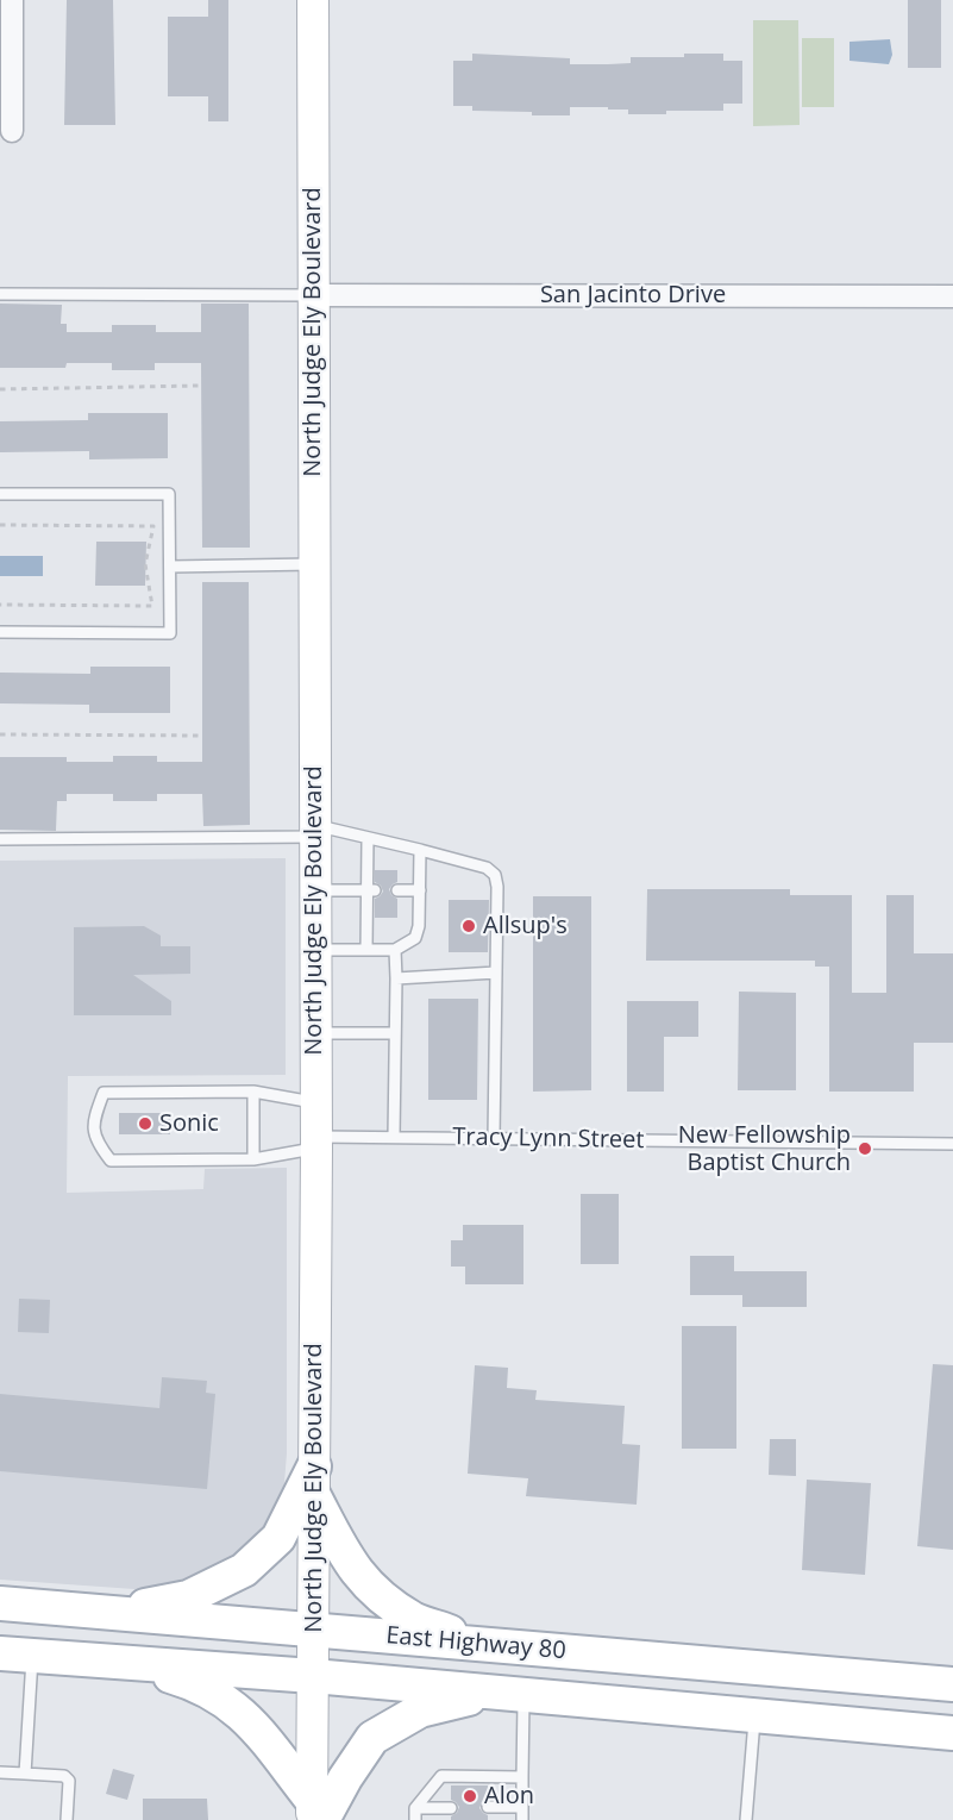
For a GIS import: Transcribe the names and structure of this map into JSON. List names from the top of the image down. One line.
{"streets":{"main road":["North Judge Ely Boulevard","East Highway 80"],"street":["San Jacinto Drive"],"lane":["Tracy Lynn Street"]},"crossings":[["San Jacinto Drive","North Judge Ely Boulevard"],["North Judge Ely Boulevard","Tracy Lynn Street"],["North Judge Ely Boulevard","East Highway 80"]],"places":["Allsup's","Sonic","New Fellowship Baptist Church","Alon"]}
